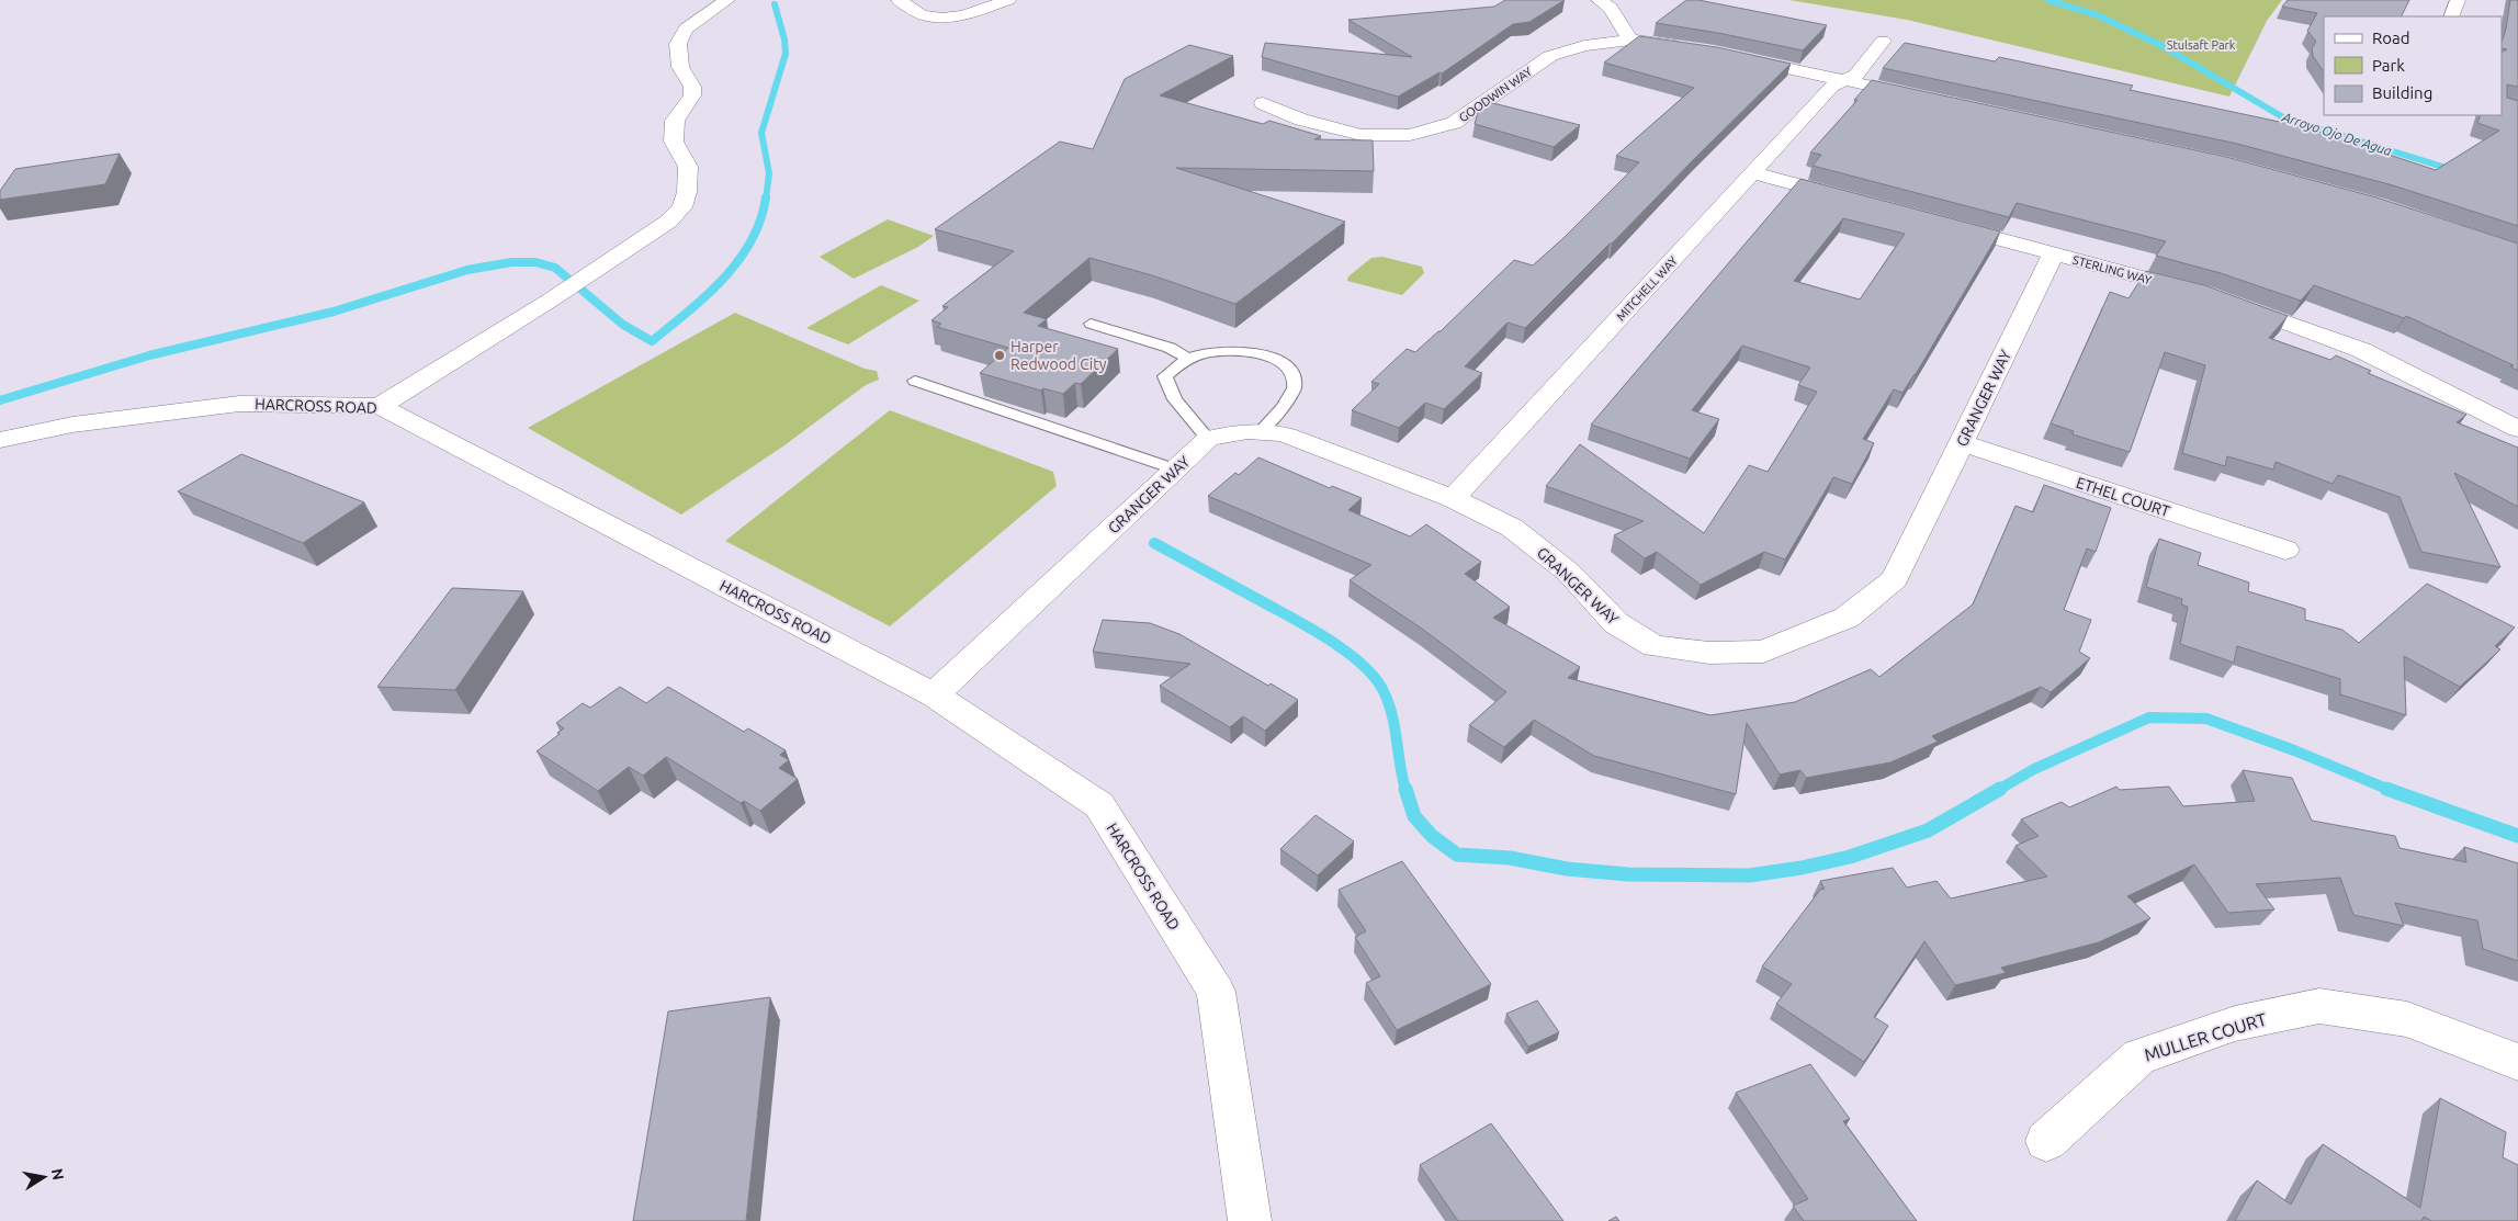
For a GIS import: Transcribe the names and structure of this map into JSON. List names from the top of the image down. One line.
{"streets":{"street":["GOODWIN WAY","STERLING WAY","MITCHELL WAY","GRANGER WAY","HARCROSS ROAD","ETHEL COURT","MULLER COURT"]},"crossings":[["STERLING WAY","GRANGER WAY"],["MITCHELL WAY","GRANGER WAY"],["GRANGER WAY","HARCROSS ROAD"],["GRANGER WAY","ETHEL COURT"]],"water":["Arroyo Ojo De Agua"],"parks":["Stulsaft Park"],"places":["Harper Redwood City"],"legend":["Road","Park","Building"],"north":"right"}
